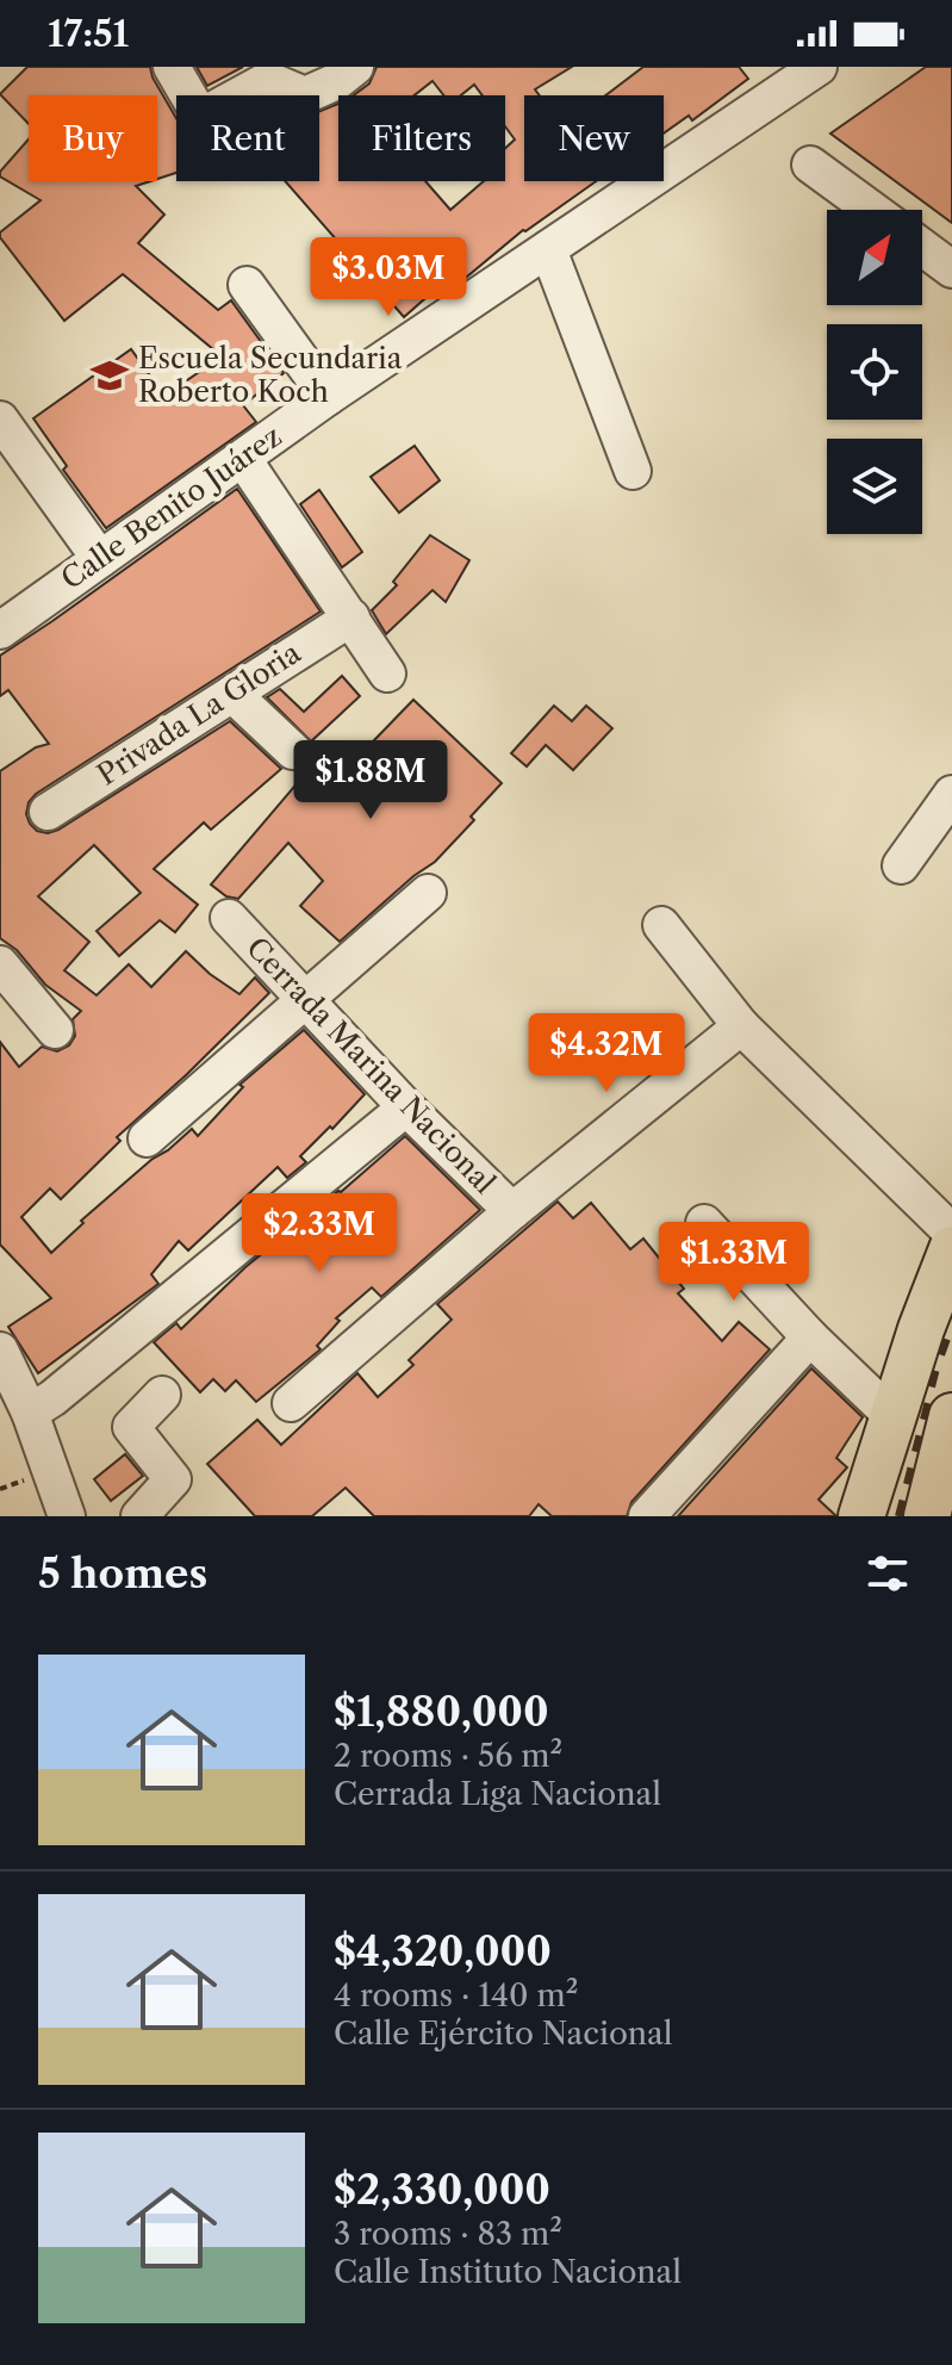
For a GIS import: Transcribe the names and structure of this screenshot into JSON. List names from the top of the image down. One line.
{"streets":{"street":["Calle Benito Juárez","Privada La Gloria","Cerrada Marina Nacional"]},"places":{"school or university":["Escuela Secundaria Roberto Koch"]},"north":"top right","page":{"status":"17:51","chip":["Buy","Rent","Filters","New"],"price":["$3.03M","$1.88M","$4.32M","$2.33M","$1.33M"],"heading":"5 homes","list":[{"name":"$1,880,000","note":"2 rooms · 56 m² · Cerrada Liga Nacional"},{"name":"$4,320,000","note":"4 rooms · 140 m² · Calle Ejército Nacional"},{"name":"$2,330,000","note":"3 rooms · 83 m² · Calle Instituto Nacional"}]}}
